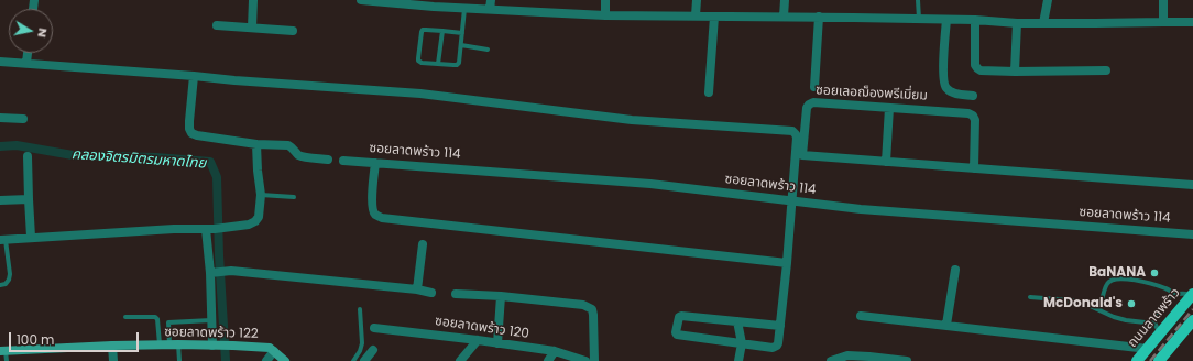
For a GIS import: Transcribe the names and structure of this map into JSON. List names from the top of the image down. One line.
{"streets":{"main road":["ถนนลาดพร้าว"],"street":["ซอยเลอฌ็องพรีเมี่ยม","ซอยลาดพร้าว 114","ซอยลาดพร้าว 120","ซอยลาดพร้าว 122"]},"water":["คลองจิตรมิตรมหาดไทย"],"places":["BaNANA","McDonald's"],"scale_bar":"100 m","north":"right"}
